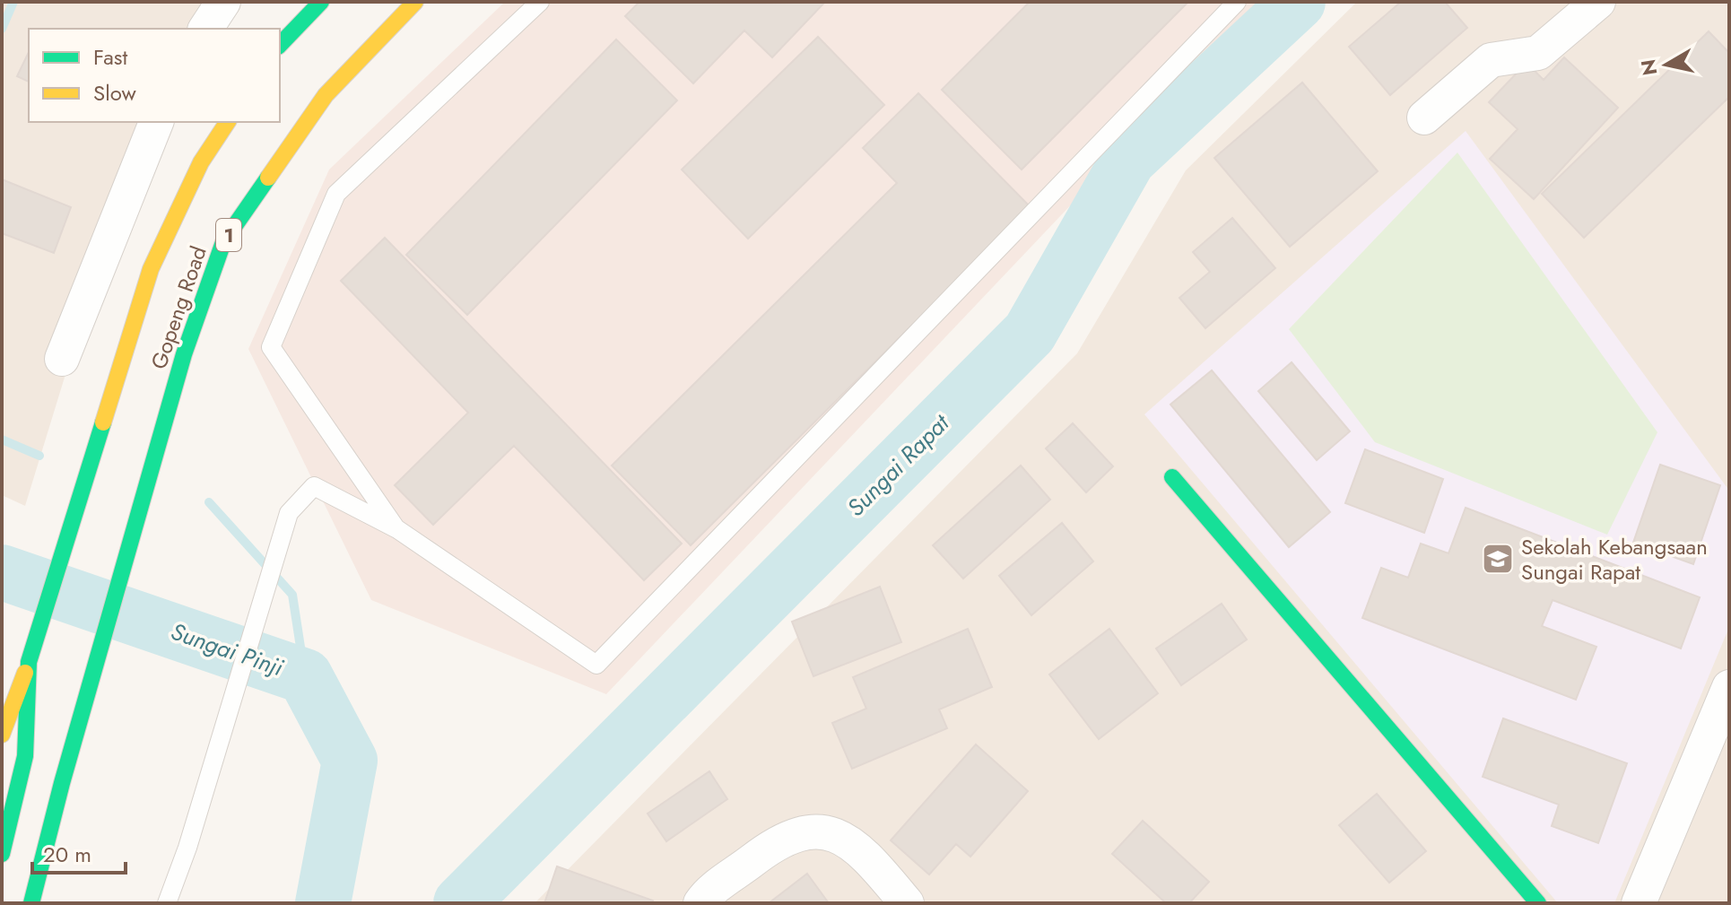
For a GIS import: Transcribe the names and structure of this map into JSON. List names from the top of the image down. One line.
{"streets":{"main road":["1","Gopeng Road"]},"crossings":[["1","Gopeng Road"]],"water":["Sungai Rapat","Sungai Pinji"],"places":{"school or university":["Sekolah Kebangsaan Sungai Rapat"]},"legend":["Fast","Slow"],"scale_bar":"20 m","north":"left"}
